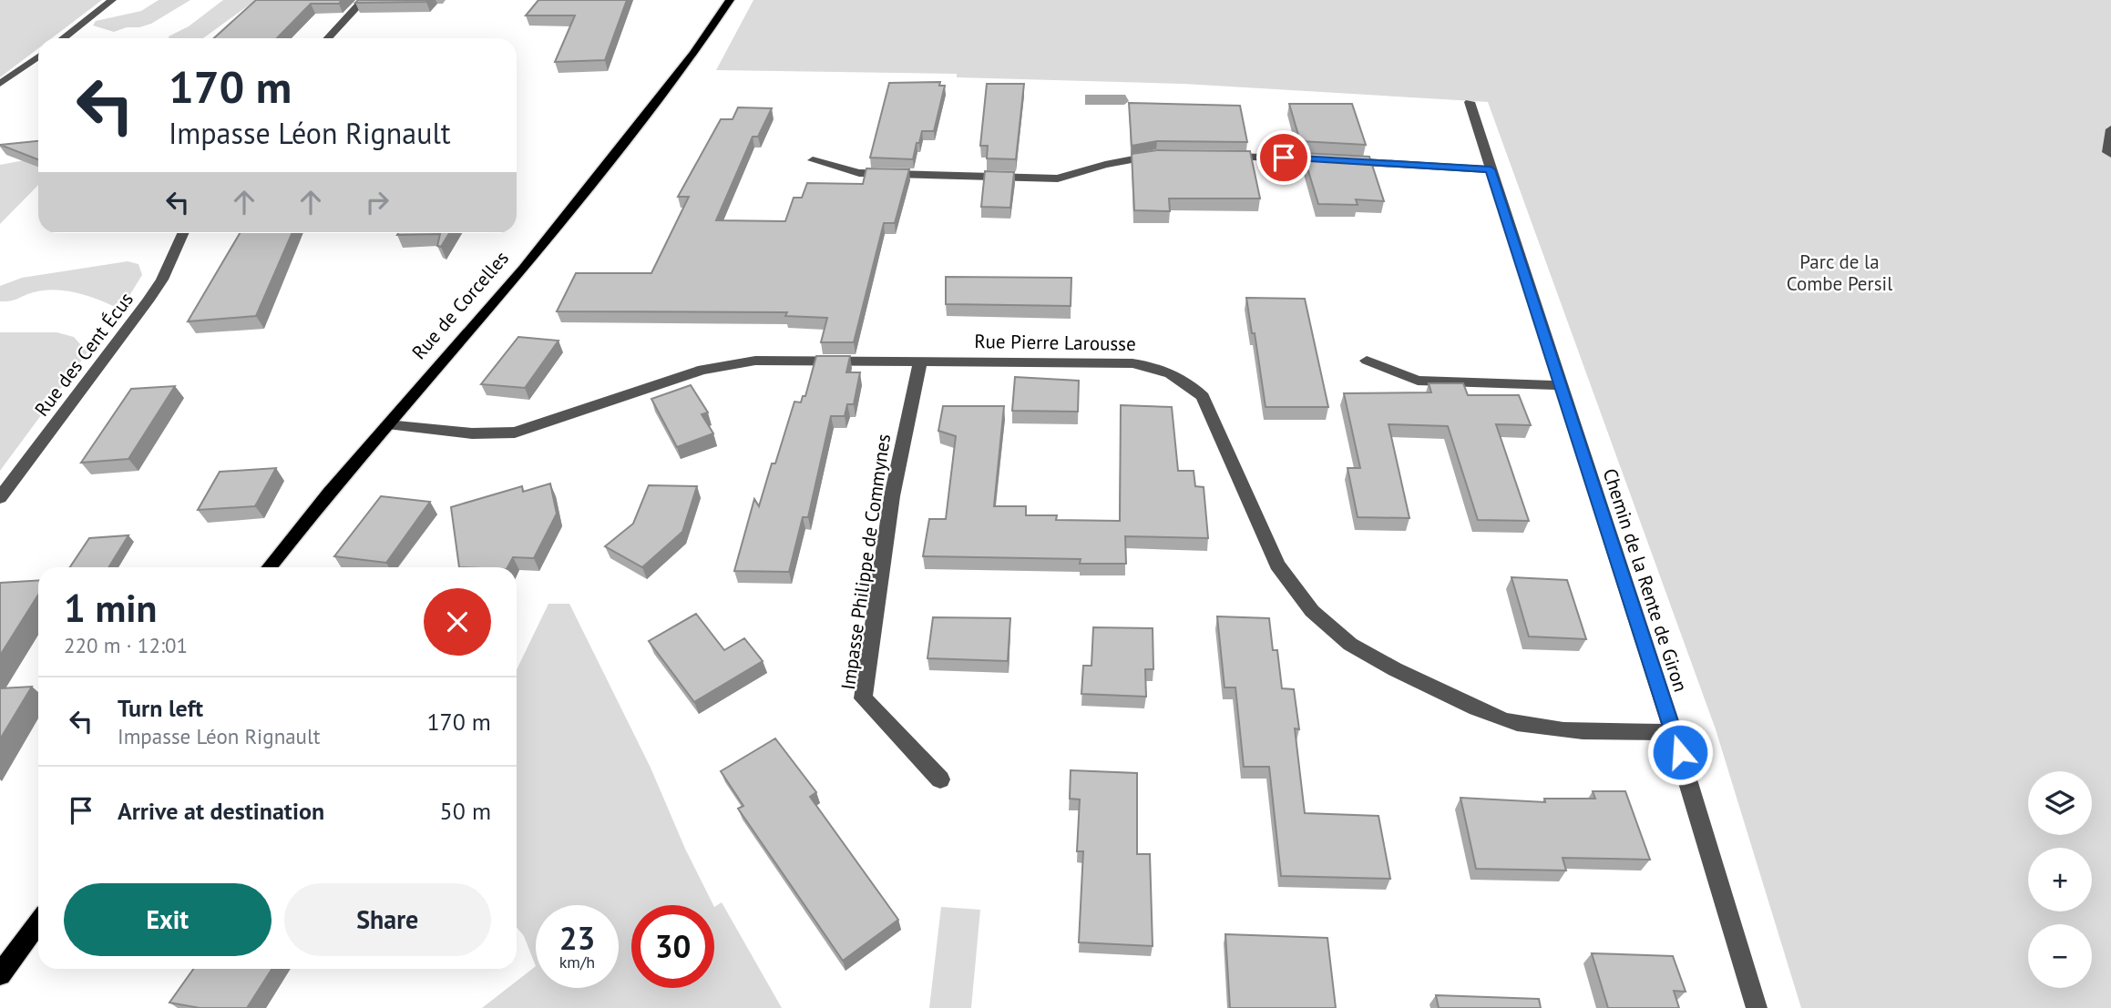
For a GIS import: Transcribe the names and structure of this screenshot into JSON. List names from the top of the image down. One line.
{"streets":{"main road":["Rue de Corcelles"],"street":["Rue Pierre Larousse","Rue des Cent Écus","Impasse Philippe de Commynes","Chemin de la Rente de Giron"]},"crossings":[["Rue de Corcelles","Rue Pierre Larousse"],["Rue Pierre Larousse","Impasse Philippe de Commynes"],["Rue Pierre Larousse","Chemin de la Rente de Giron"]],"parks":["Parc de la Combe Persil"],"page":{"turn":["170 m","Impasse Léon Rignault"],"heading":["1 min","220 m · 12:01"],"list":[{"name":"Turn left","note":"Impasse Léon Rignault","value":"170 m"},{"name":"Arrive at destination","value":"50 m"}],"map_buttons":["+","−"],"buttons":["Exit","Share"],"speed":"23 km/h","limit":"30"}}
